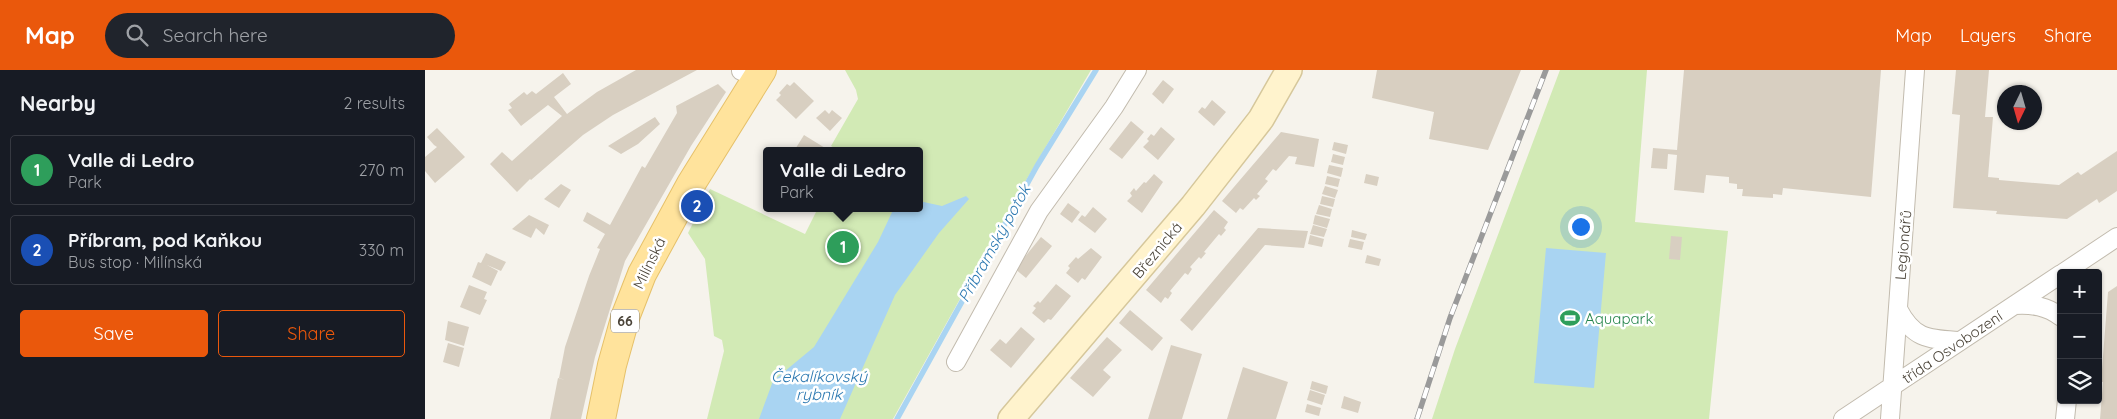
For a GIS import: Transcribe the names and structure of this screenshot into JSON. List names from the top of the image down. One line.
{"streets":{"main road":["Milínská","66"],"street":["Legionářů","Březnická","třída Osvobození"]},"crossings":[["Legionářů","třída Osvobození"]],"water":["Příbramský potok","Čekalíkovský rybník"],"places":{"sports":["Aquapark"]},"north":"bottom","page":{"header":"Map","search":"Search here","nav":["Map","Layers","Share"],"heading":["Nearby","2 results"],"list":[{"mark":"1","name":"Valle di Ledro","note":"Park","value":"270 m"},{"mark":"2","name":"Příbram, pod Kaňkou","note":"Bus stop · Milínská","value":"330 m"}],"popup":["Valle di Ledro","Park"],"pins":["2","1"],"map_buttons":["+","−"],"buttons":["Save","Share"]}}
